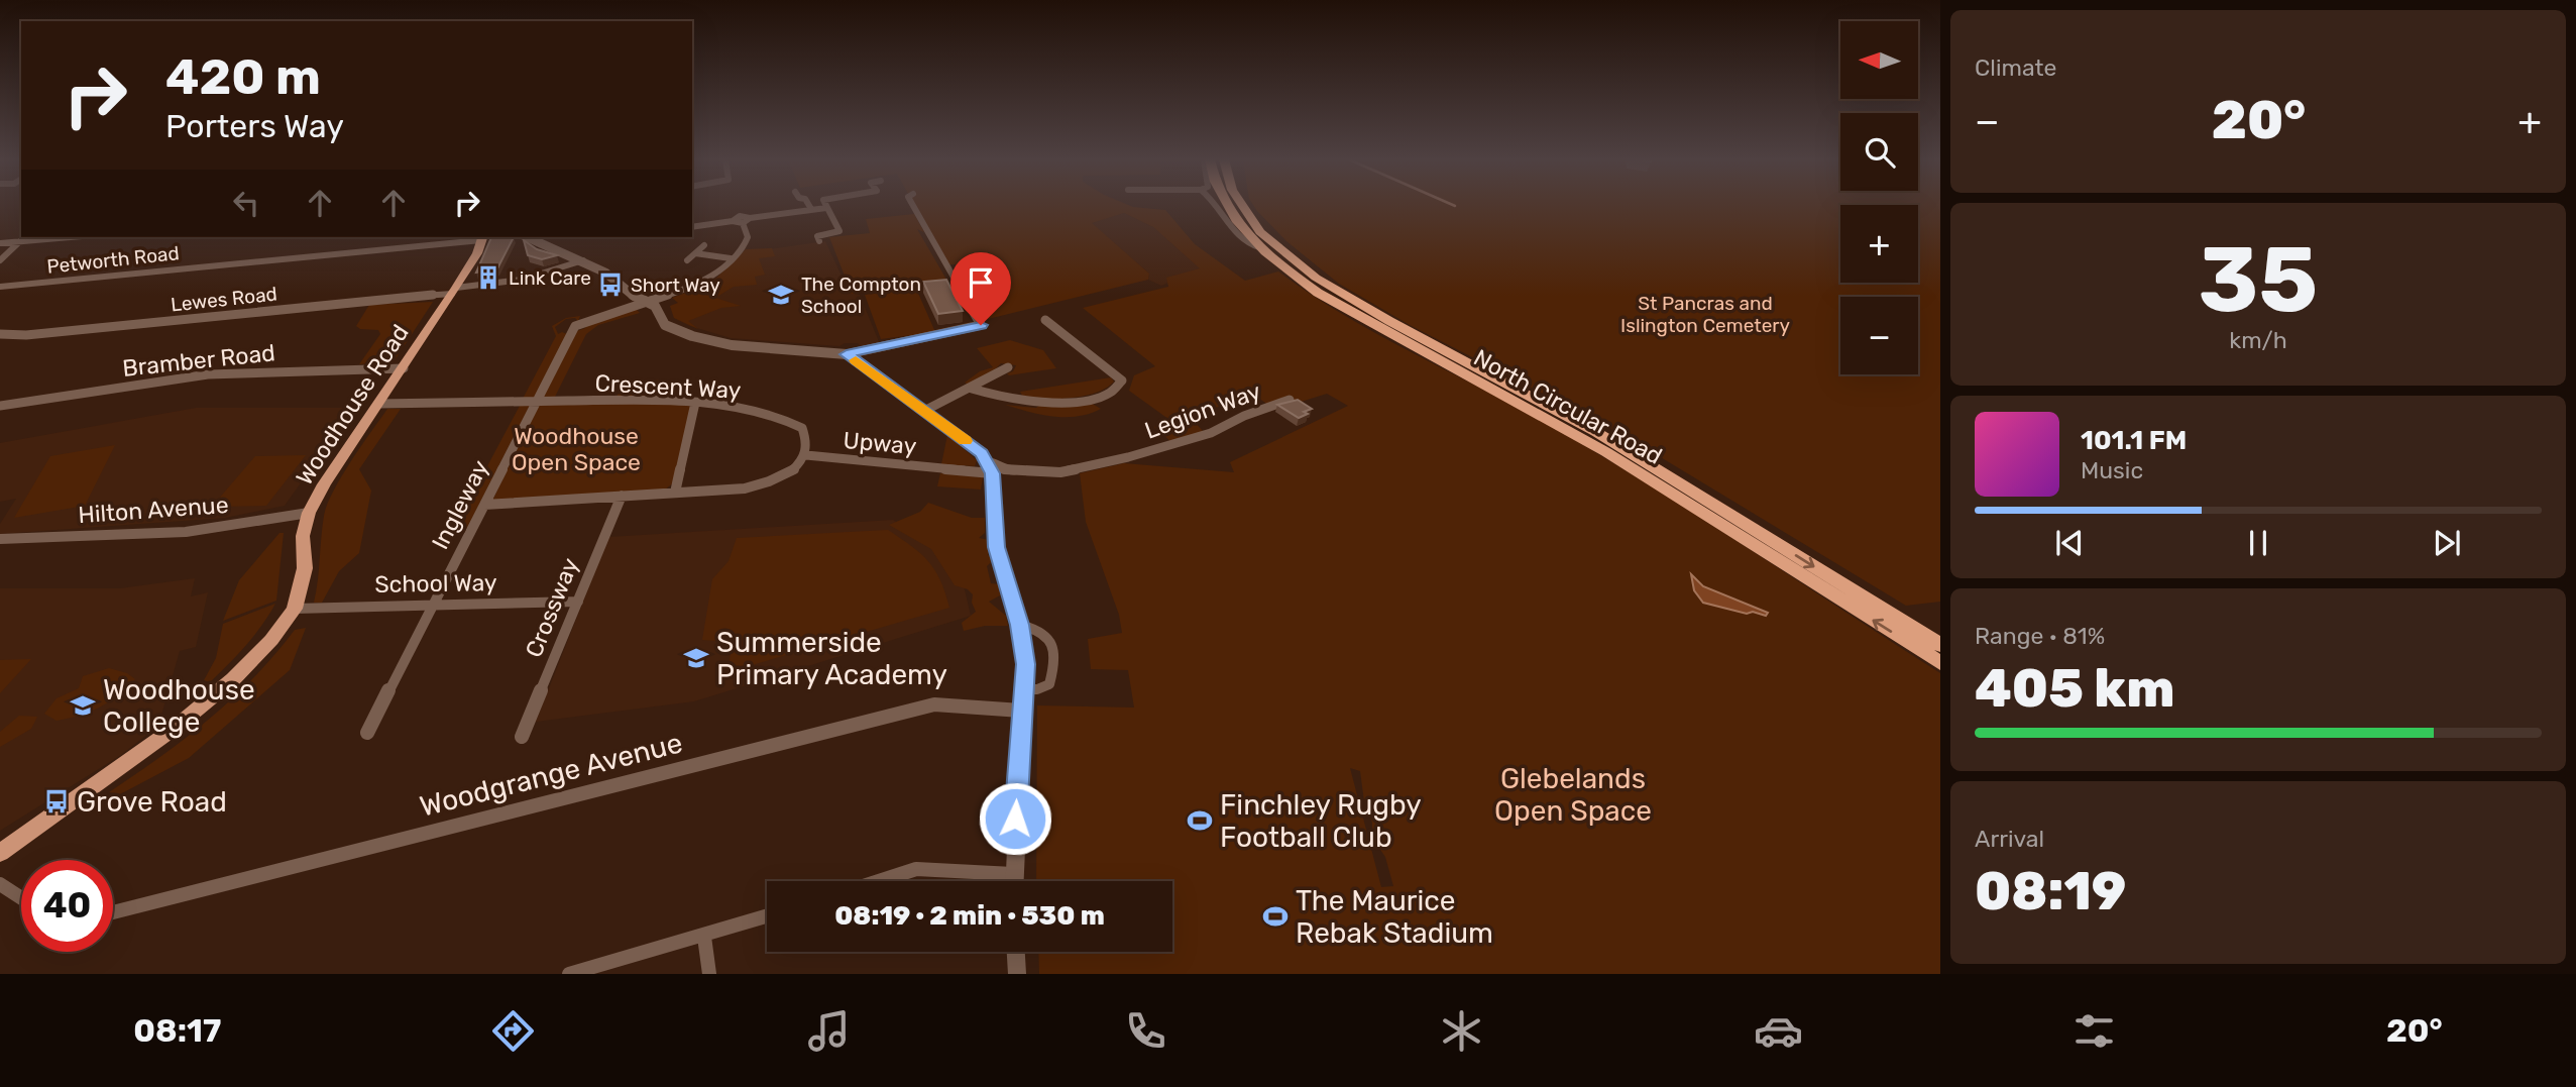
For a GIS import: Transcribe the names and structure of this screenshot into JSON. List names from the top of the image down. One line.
{"streets":{"highway":["North Circular Road"],"main road":["Woodhouse Road"],"street":["Petworth Road","Lewes Road","Bramber Road","Crescent Way","Legion Way","Upway","Ingleway","Hilton Avenue","School Way","Crossway","Woodgrange Avenue"]},"crossings":[["Petworth Road","Woodhouse Road"],["Lewes Road","Woodhouse Road"],["Bramber Road","Woodhouse Road"],["Crescent Way","Woodhouse Road"],["Crescent Way","Upway"],["Crescent Way","Ingleway"],["Woodhouse Road","Hilton Avenue"],["Woodhouse Road","School Way"],["Legion Way","Upway"],["Ingleway","School Way"],["School Way","Crossway"]],"parks":["St Pancras and Islington Cemetery","Woodhouse Open Space","Glebelands Open Space"],"places":{"building":["Link Care"],"bus stop":["Short Way","Grove Road"],"school or university":["The Compton School","Summerside Primary Academy","Woodhouse College"],"sports":["Finchley Rugby Football Club","The Maurice Rebak Stadium"]},"north":"left","page":{"tile":["Climate",["35","km/h"],["Range · 81%","405 km"],["Arrival","08:19"]],"map_buttons":["+","−"],"turn":["420 m","Porters Way"],"heat":["−","20°","+"],"song":["101.1 FM","Music"],"limit":"40","trip":"08:19 · 2 min · 530 m","tabs":["08:17","20°"]}}
